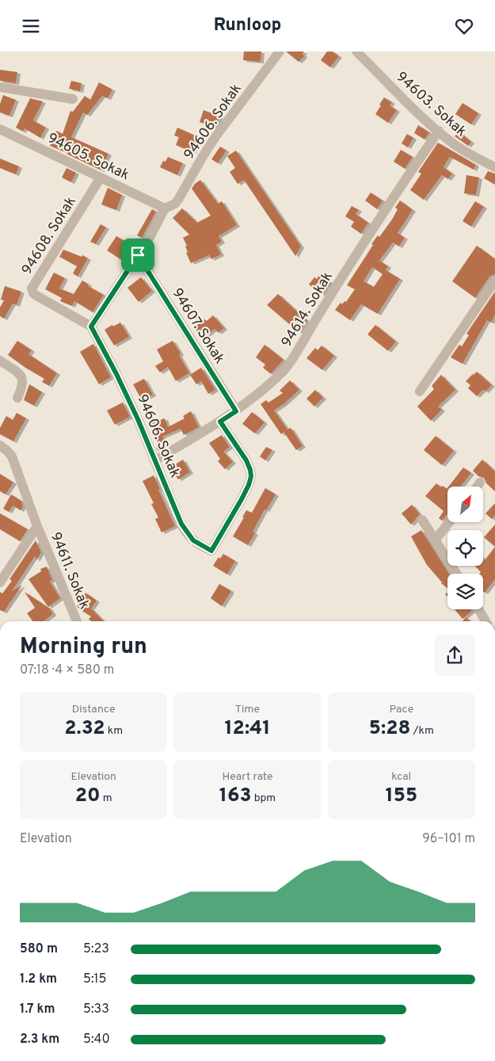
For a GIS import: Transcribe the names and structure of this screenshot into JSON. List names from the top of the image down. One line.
{"streets":{"street":["94603. Sokak","94606. Sokak","94605. Sokak","94608. Sokak","94614. Sokak","94607. Sokak","94611. Sokak"]},"crossings":[["94603. Sokak","94614. Sokak"],["94606. Sokak","94605. Sokak"],["94606. Sokak","94608. Sokak"],["94606. Sokak","94614. Sokak"],["94605. Sokak","94608. Sokak"],["94614. Sokak","94607. Sokak"]],"north":"top right","page":{"header":"Runloop","heading":["Morning run","07:18 · 4 × 580 m"],"stats":[["Distance","2.32 km"],["Time","12:41"],["Pace","5:28 /km"],["Elevation","20 m"],["Heart rate","163 bpm"],["kcal","155"]],"chart":["Elevation","96–101 m"],"list":[{"name":"580 m","note":"5:23"},{"name":"1.2 km","note":"5:15"},{"name":"1.7 km","note":"5:33"},{"name":"2.3 km","note":"5:40"}]}}
